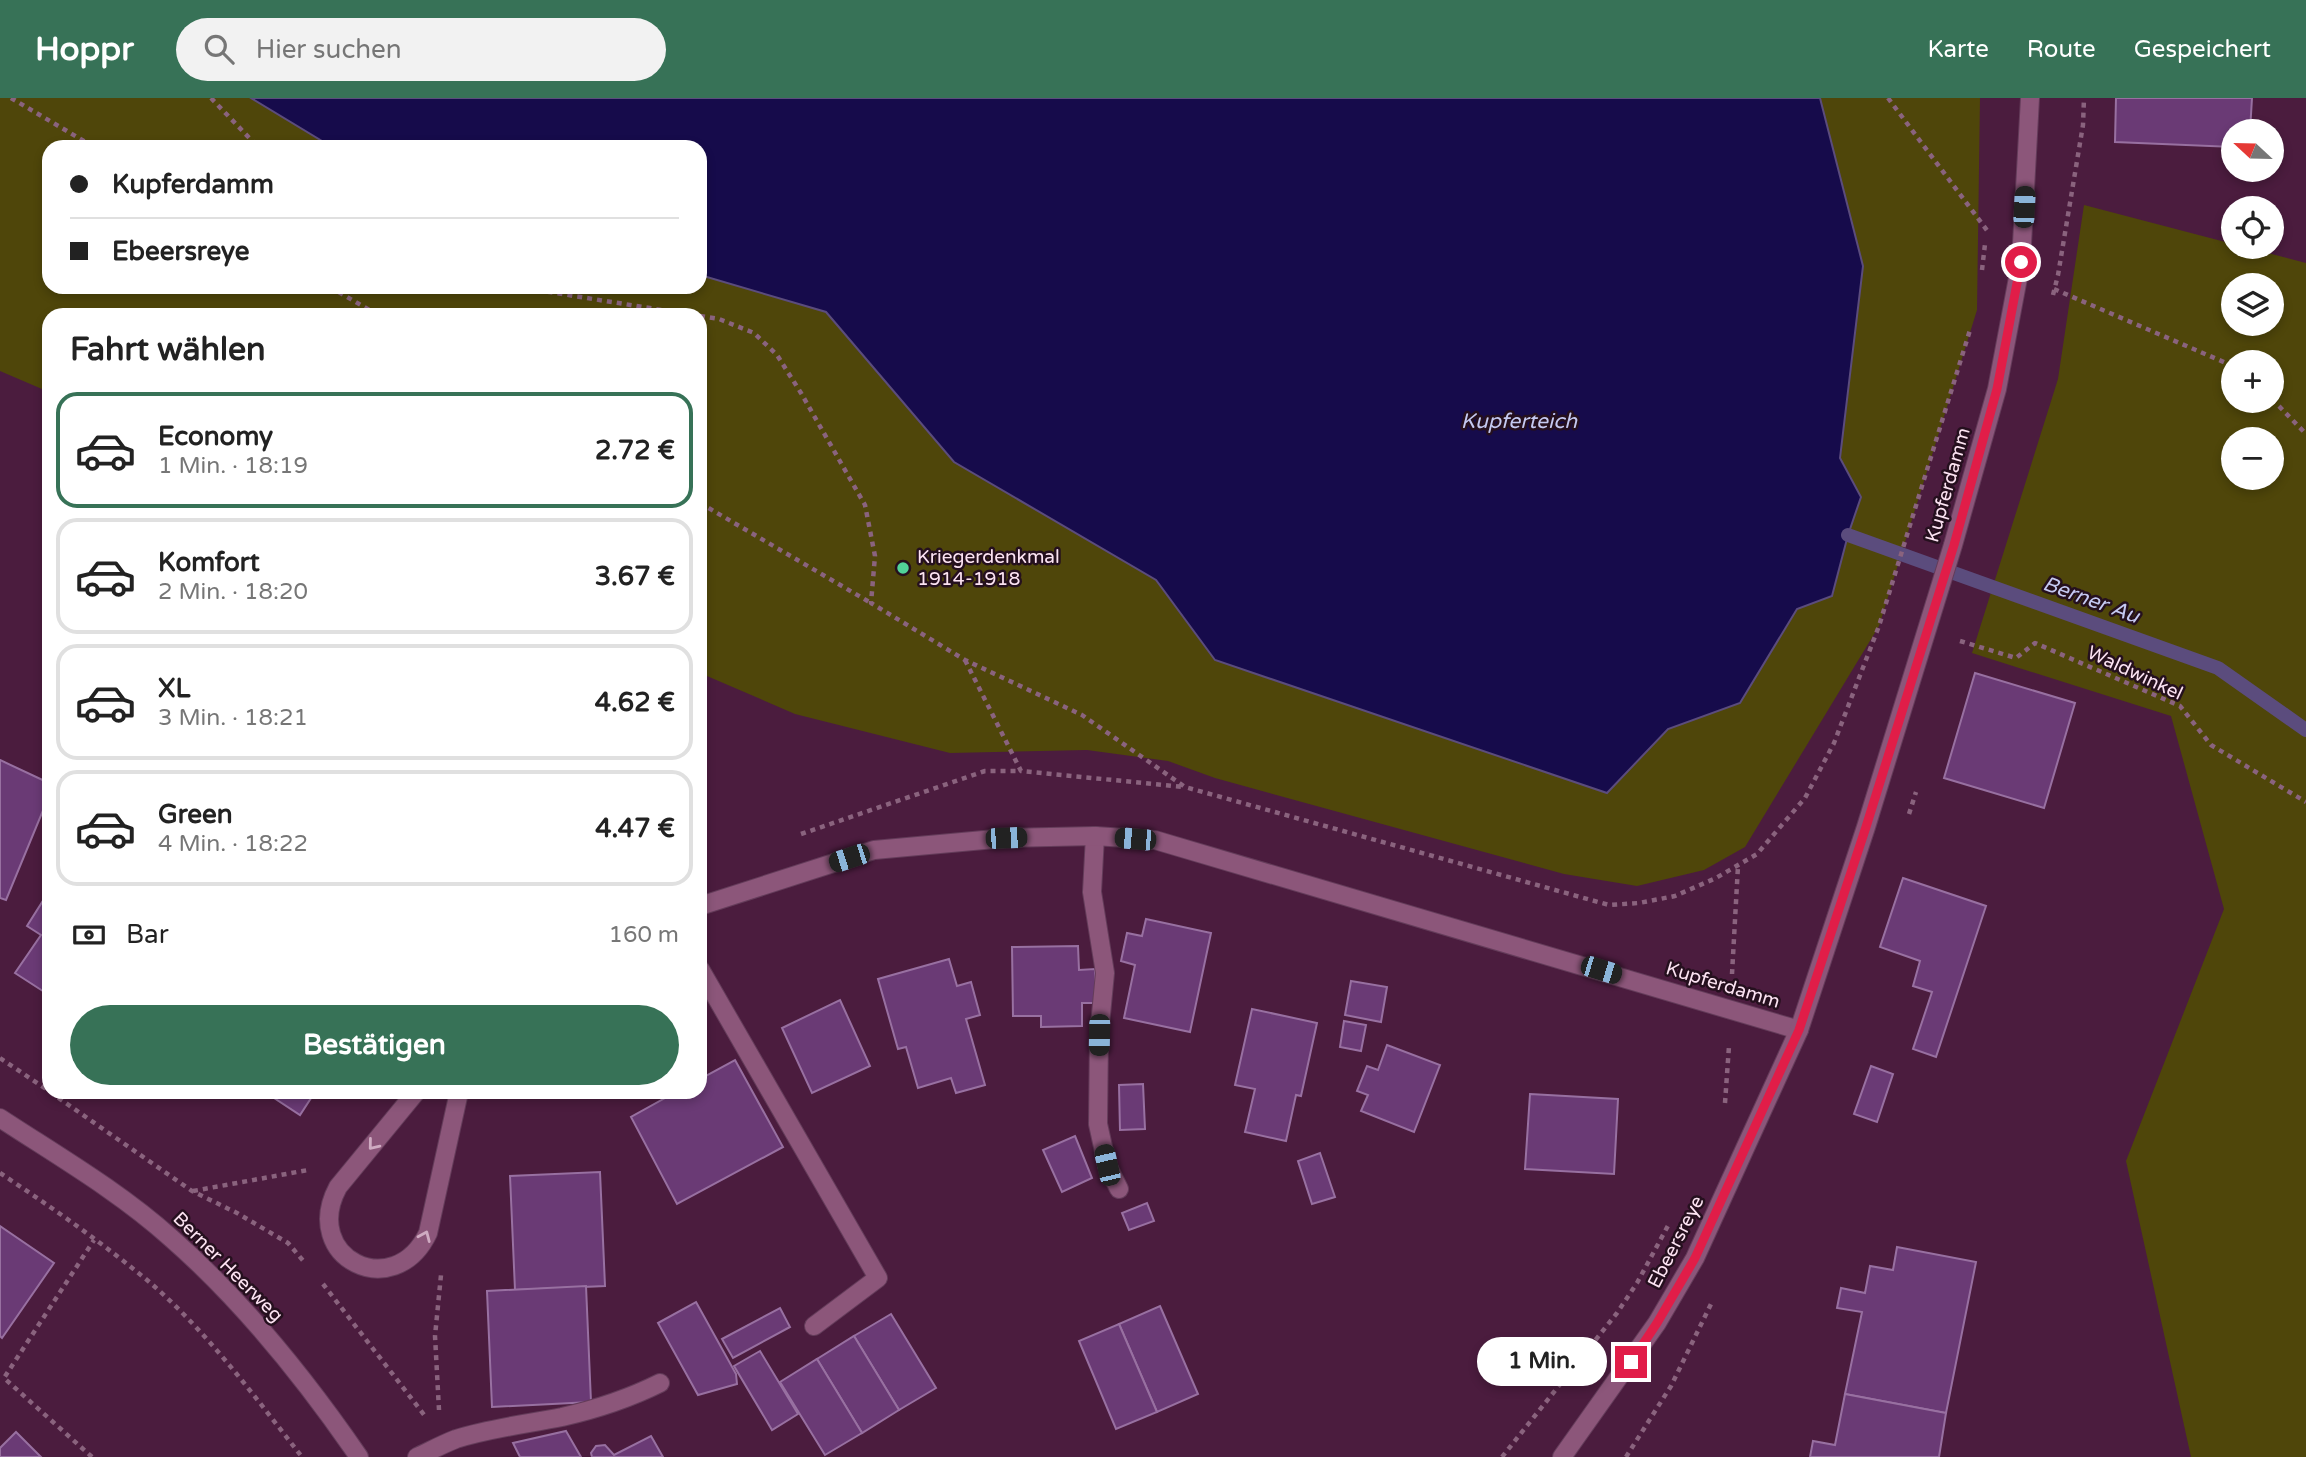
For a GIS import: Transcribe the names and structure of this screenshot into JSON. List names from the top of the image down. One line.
{"streets":{"street":["Kupferdamm","Ebeersreye","Berner Heerweg"],"path":["Waldwinkel"]},"crossings":[["Kupferdamm","Ebeersreye"]],"water":["Kupferteich","Berner Au"],"places":["Kriegerdenkmal 1914-1918"],"north":"left","page":{"header":"Hoppr","search":"Hier suchen","nav":["Karte","Route","Gespeichert"],"map_buttons":["+","−"],"banner":["Kupferdamm","Ebeersreye"],"heading":"Fahrt wählen","list":[{"name":"Economy","note":"1 Min. · 18:19","value":"2.72 €"},{"name":"Komfort","note":"2 Min. · 18:20","value":"3.67 €"},{"name":"XL","note":"3 Min. · 18:21","value":"4.62 €"},{"name":"Green","note":"4 Min. · 18:22","value":"4.47 €"}],"pay":["Bar","160 m"],"buttons":"Bestätigen","bubble":"1 Min."}}
